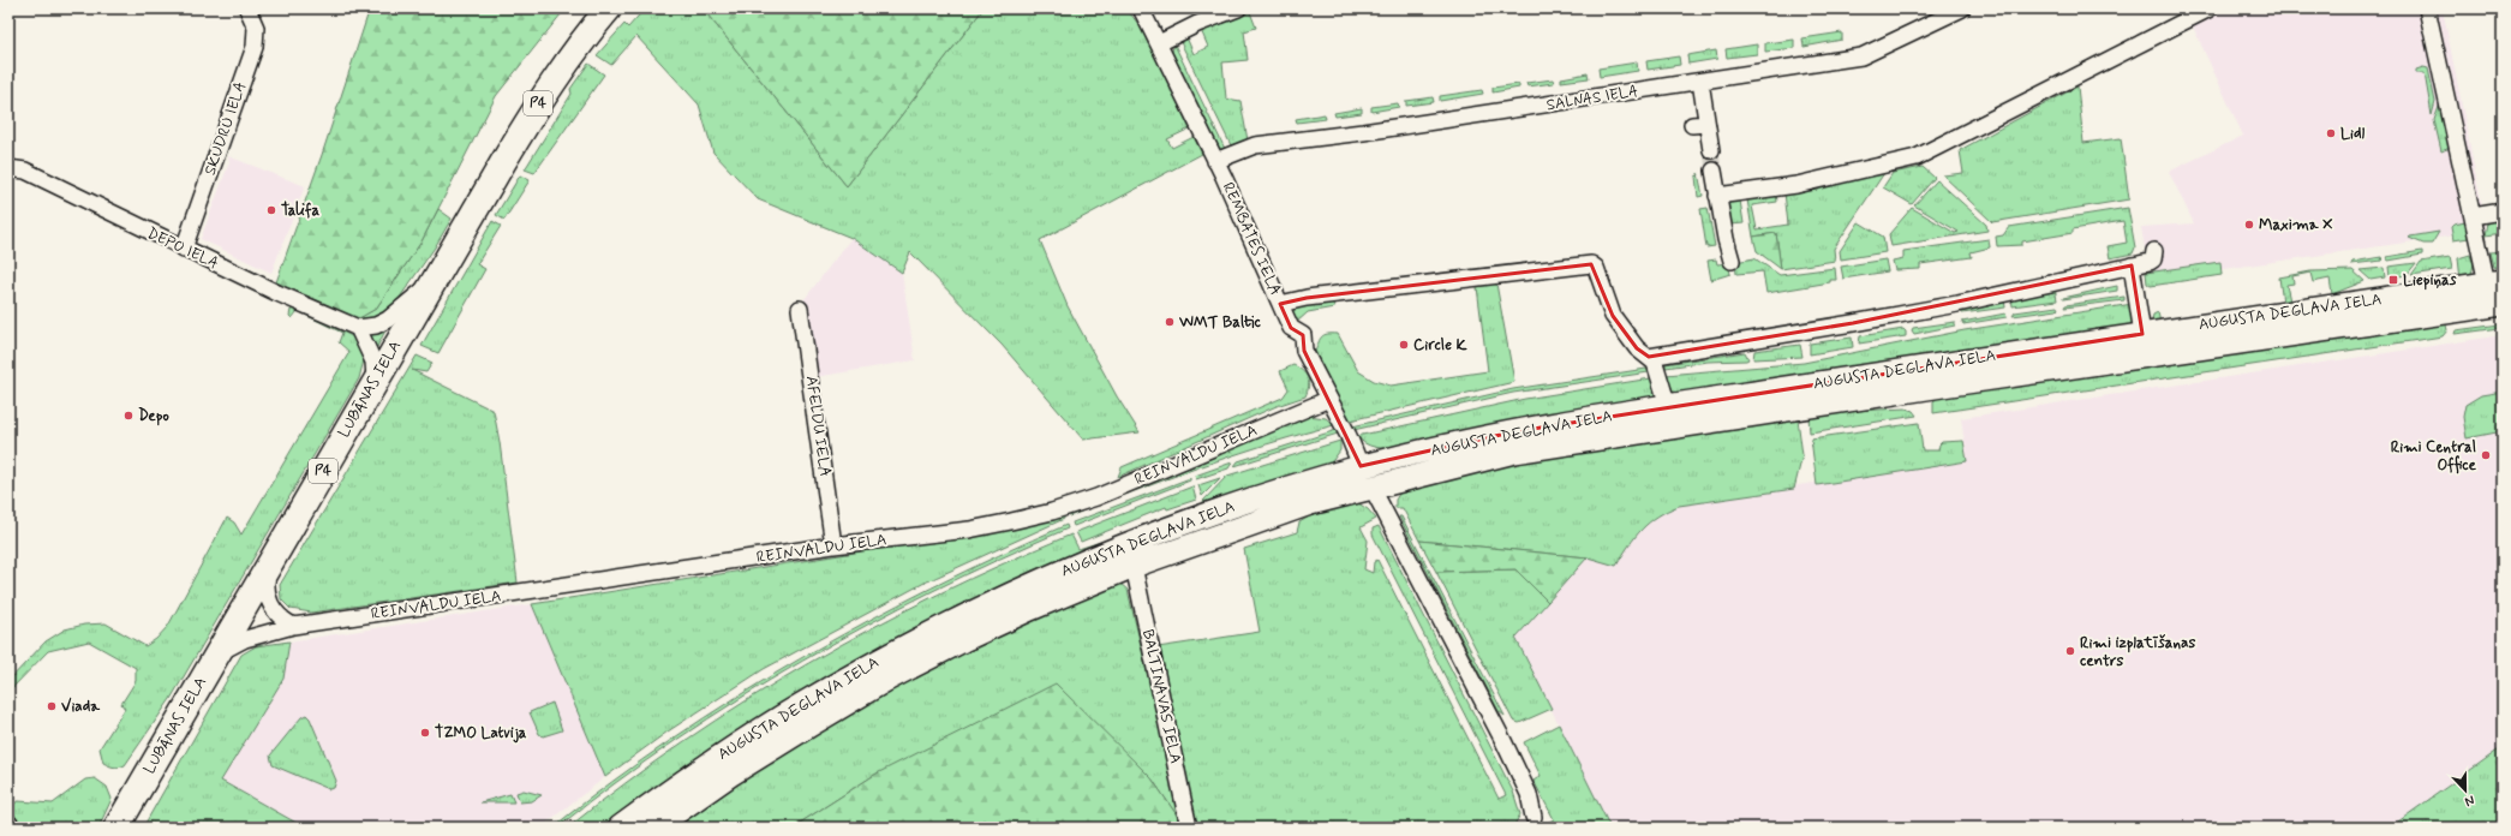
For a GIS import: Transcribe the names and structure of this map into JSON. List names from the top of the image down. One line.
{"streets":{"main road":["P4","AUGUSTA DEGLAVA IELA","LUBĀNAS IELA"],"street":["SALNAS IELA","SKUDRU IELA","REMBATES IELA","DEPO IELA","AFELDU IELA","REINVALDU IELA","BALTINAVAS IELA"]},"crossings":[["SALNAS IELA","REMBATES IELA"],["SKUDRU IELA","DEPO IELA"],["REMBATES IELA","AUGUSTA DEGLAVA IELA"],["REMBATES IELA","REINVALDU IELA"],["AUGUSTA DEGLAVA IELA","BALTINAVAS IELA"],["LUBĀNAS IELA","REINVALDU IELA"],["AFELDU IELA","REINVALDU IELA"]],"places":{"other":["Lidl","Talifa","Maxima X","WMT Baltic","Circle K","Depo","Rimi Central Office","Rimi izplatīšanas centrs","Viada","TZMO Latvija"],"transit":["Liepiņas"]},"north":"bottom"}
